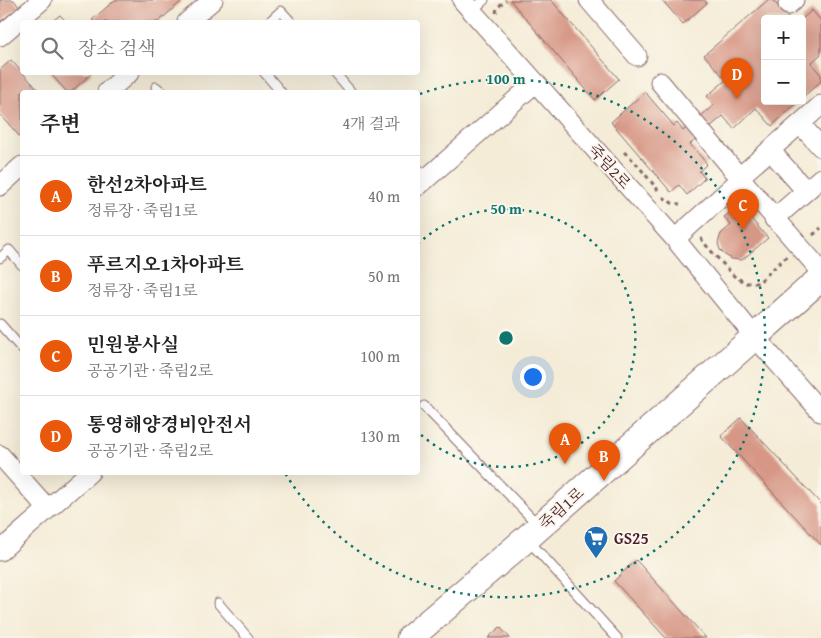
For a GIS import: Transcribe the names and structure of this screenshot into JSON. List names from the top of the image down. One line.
{"streets":{"street":["죽림2로","죽림1로"]},"crossings":[["죽림2로","죽림1로"]],"places":{"supermarket":["GS25"]},"page":{"map_buttons":["+","−"],"search":"장소 검색","pins":["D","C","A","B"],"heading":["주변","4개 결과"],"list":[{"mark":"A","name":"한선2차아파트","note":"정류장 · 죽림1로","value":"40 m"},{"mark":"B","name":"푸르지오1차아파트","note":"정류장 · 죽림1로","value":"50 m"},{"mark":"C","name":"민원봉사실","note":"공공기관 · 죽림2로","value":"100 m"},{"mark":"D","name":"통영해양경비안전서","note":"공공기관 · 죽림2로","value":"130 m"}]},"rings":["100 m","50 m"]}
